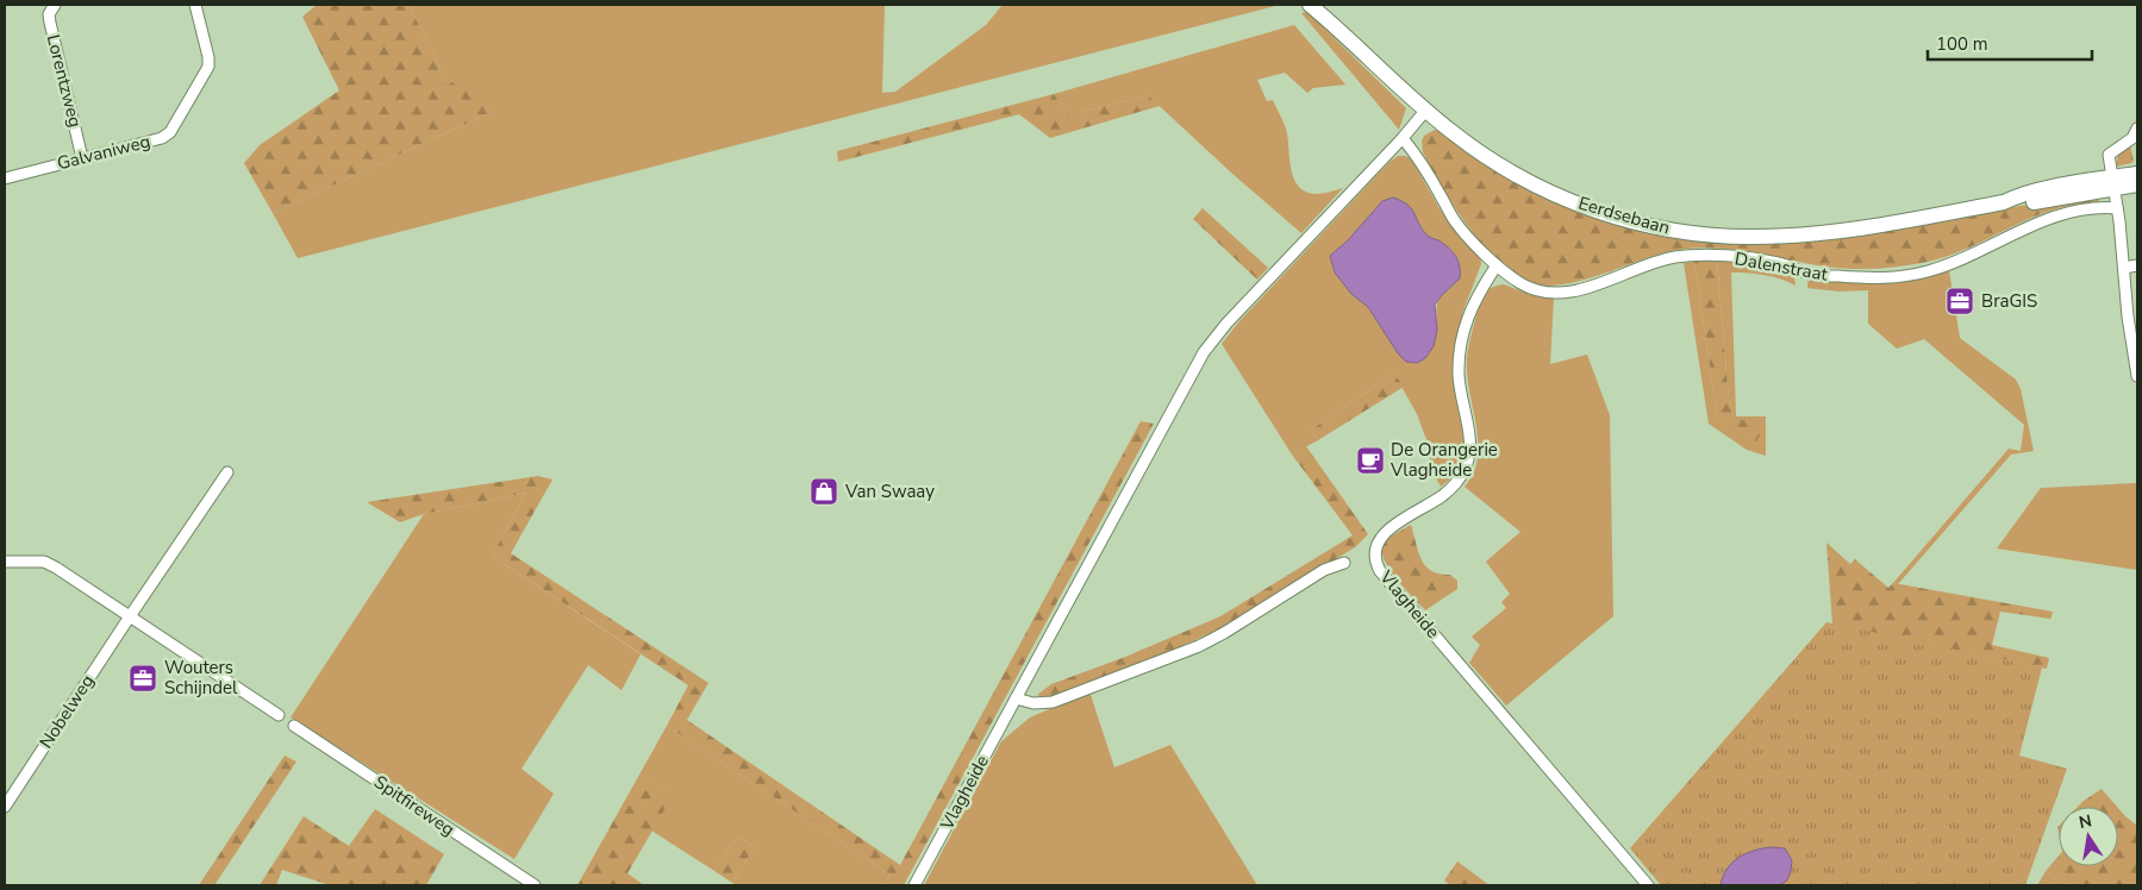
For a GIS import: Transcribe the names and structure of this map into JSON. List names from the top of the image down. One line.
{"streets":{"main road":["Eerdsebaan"],"street":["Lorentzweg","Galvaniweg","Dalenstraat","Vlagheide","Nobelweg","Spitfireweg"]},"crossings":[["Lorentzweg","Galvaniweg"],["Eerdsebaan","Vlagheide"],["Dalenstraat","Vlagheide"]],"places":{"office":["BraGIS","Wouters Schijndel"],"cafe":["De Orangerie Vlagheide"],"shop":["Van Swaay"]},"scale_bar":"100 m","north":"top"}
